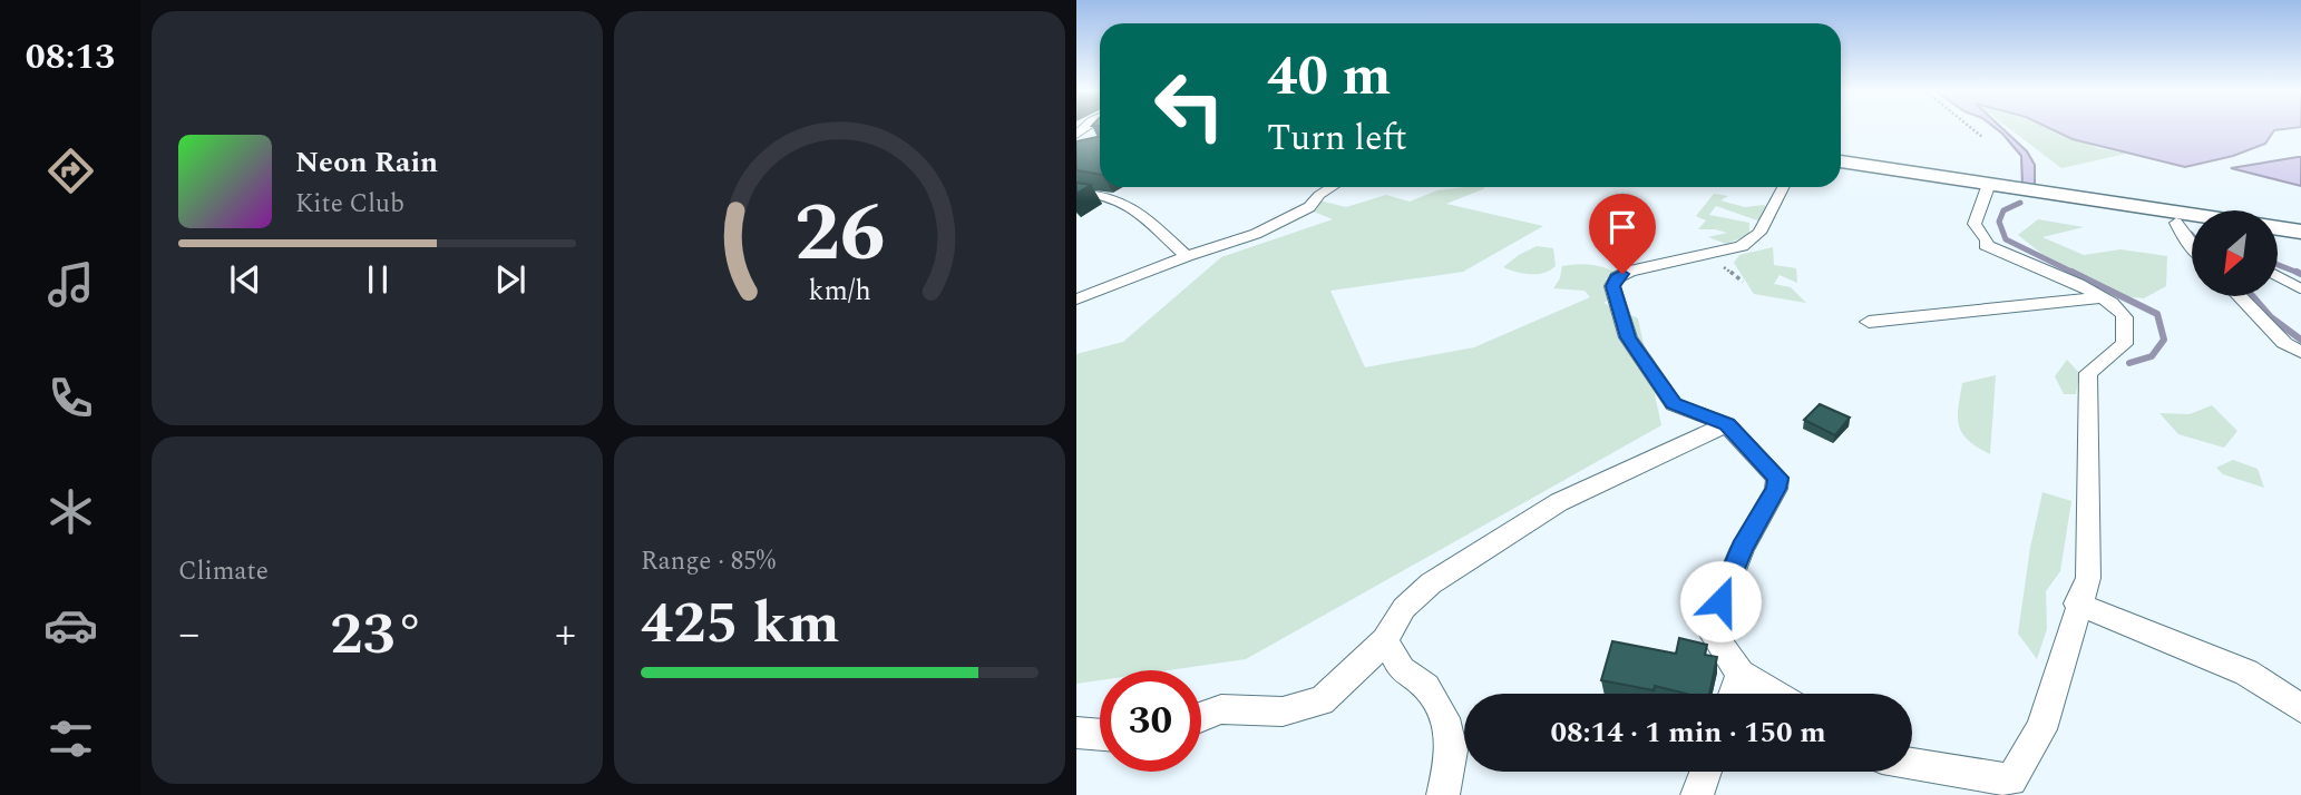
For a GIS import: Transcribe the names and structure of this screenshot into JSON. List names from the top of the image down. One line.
{"north":"bottom left","page":{"tabs":"08:13","turn":["40 m","Turn left"],"song":["Neon Rain","Kite Club"],"tile":["Climate",["Range · 85%","425 km"]],"heat":["−","23°","+"],"limit":"30","trip":"08:14 · 1 min · 150 m","gauge":["26","km/h"]}}
